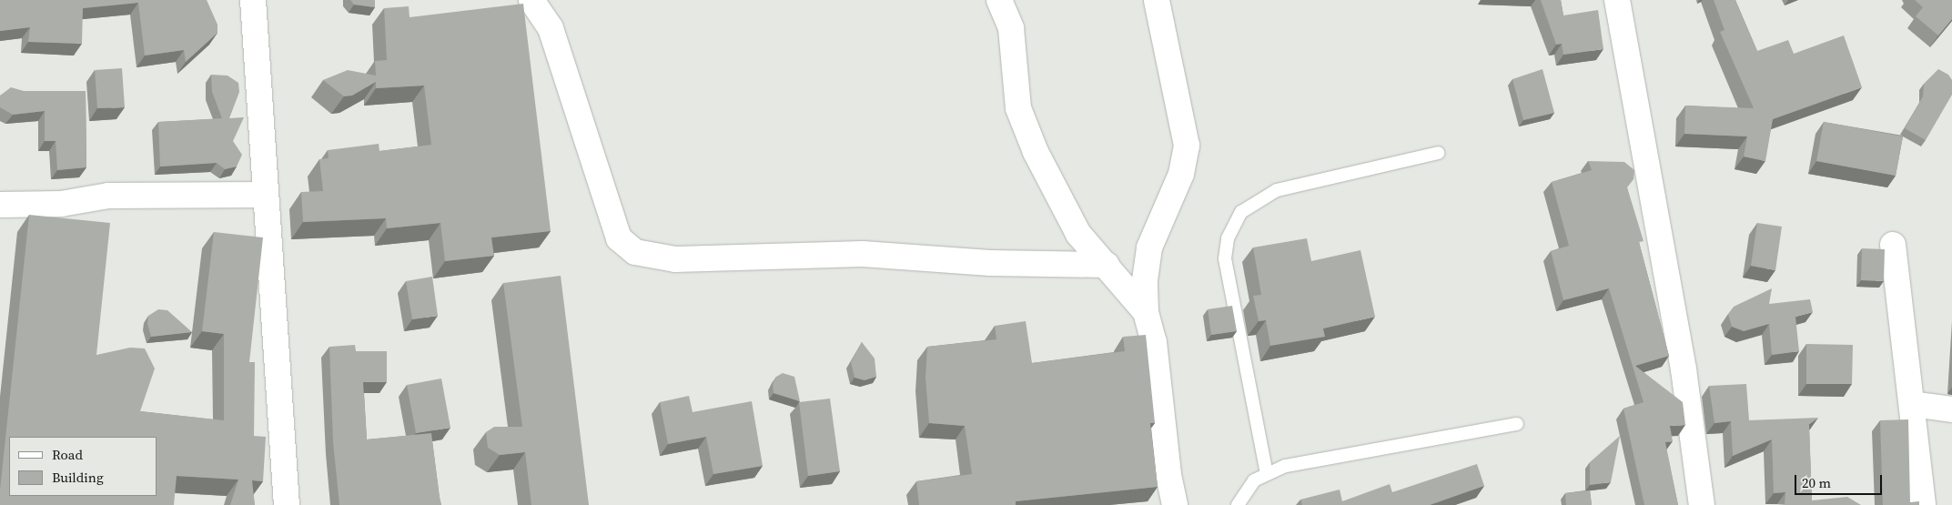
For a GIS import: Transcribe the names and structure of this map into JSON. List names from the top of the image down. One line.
{"legend":["Road","Building"],"scale_bar":"20 m"}
